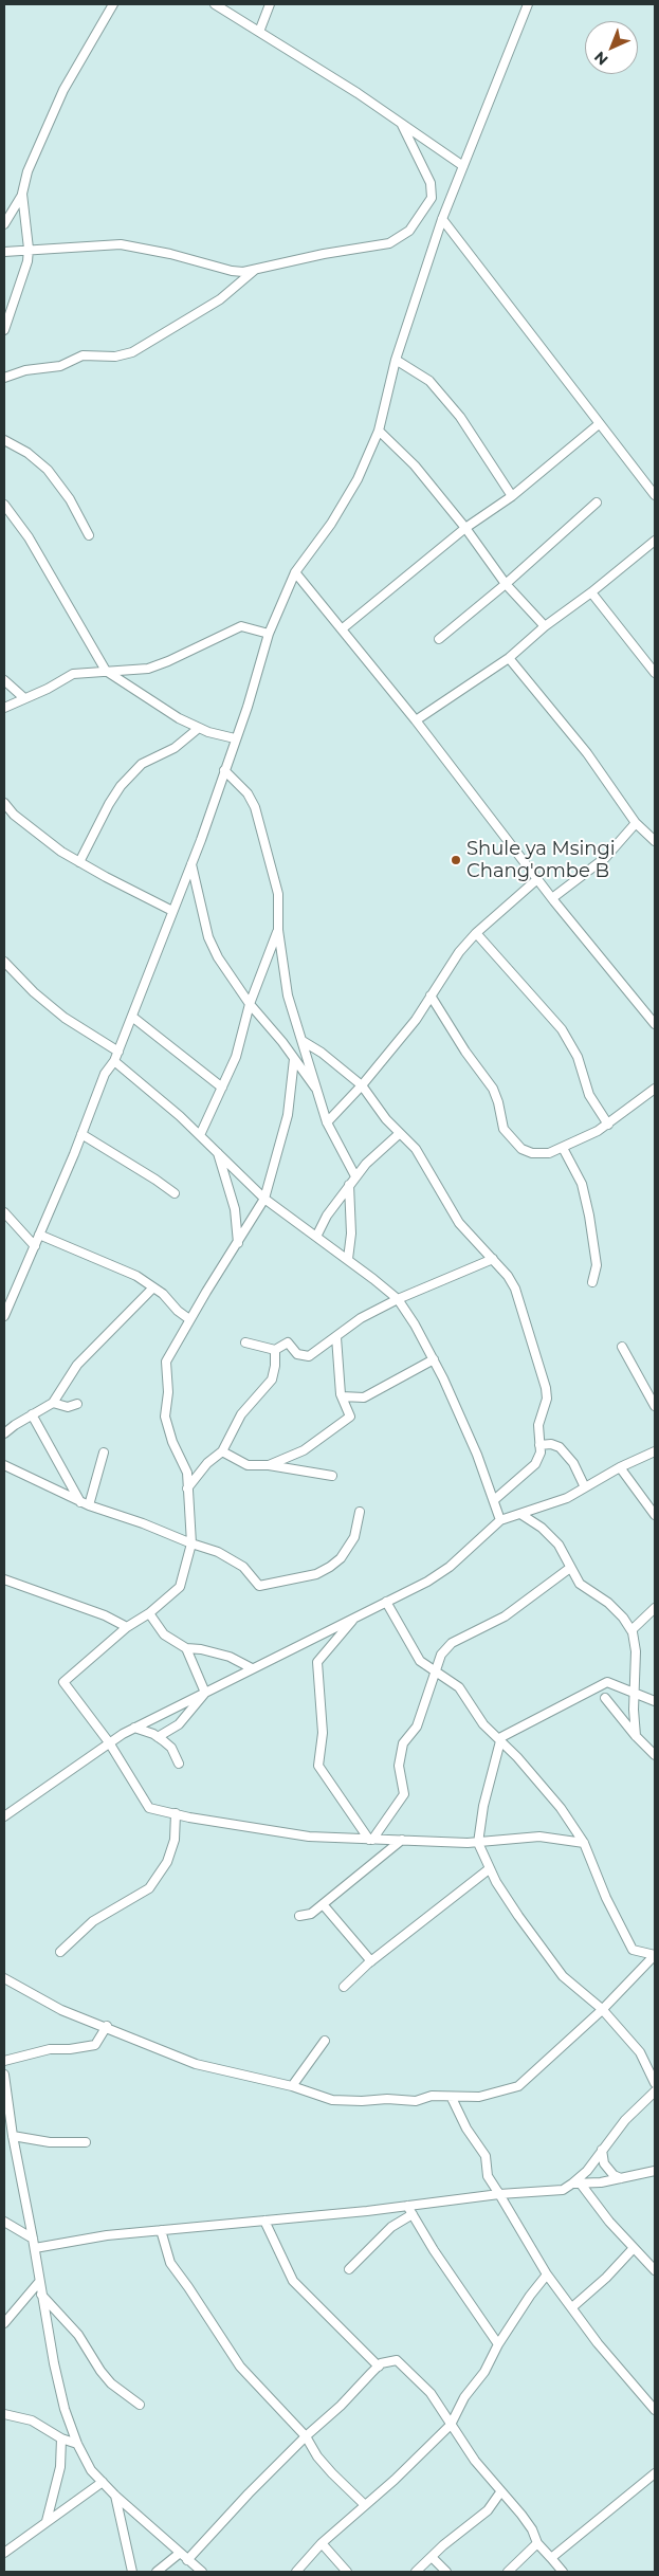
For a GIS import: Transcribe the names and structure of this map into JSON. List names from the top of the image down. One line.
{"places":["Shule ya Msingi Chang'ombe B"],"north":"bottom left"}
